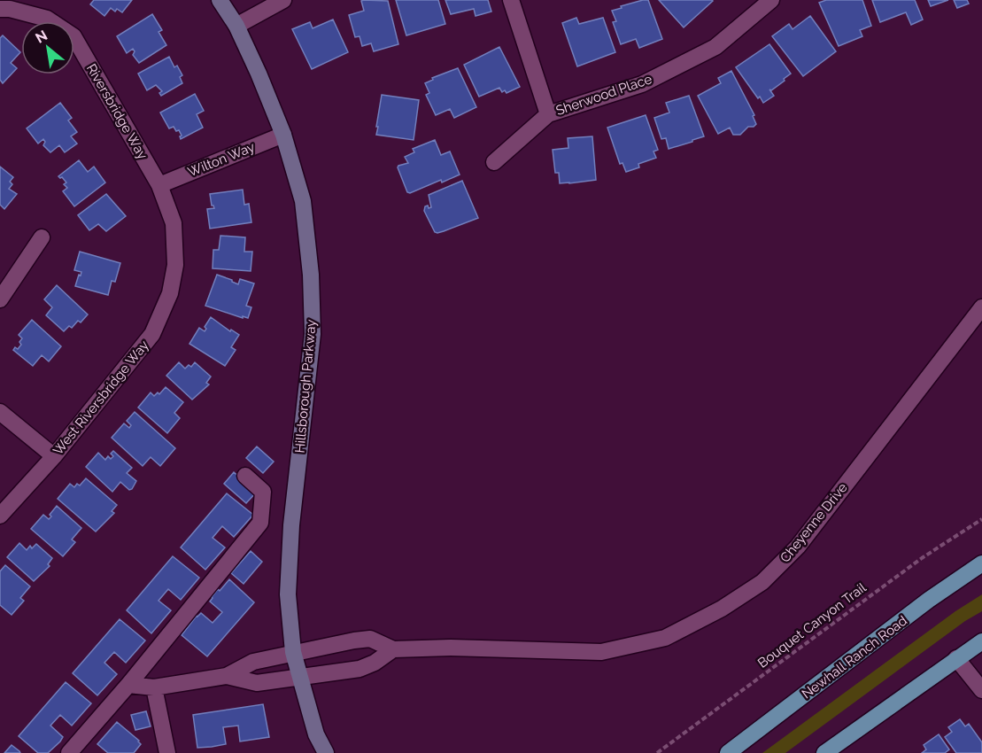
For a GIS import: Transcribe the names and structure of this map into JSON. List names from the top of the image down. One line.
{"streets":{"main road":["Newhall Ranch Road"],"street":["Sherwood Place","Riversbridge Way","Wilton Way","Hillsborough Parkway","West Riversbridge Way","Cheyenne Drive"],"path":["Bouquet Canyon Trail"]},"crossings":[["Riversbridge Way","Wilton Way"],["Riversbridge Way","West Riversbridge Way"],["Wilton Way","Hillsborough Parkway"],["Hillsborough Parkway","Cheyenne Drive"]],"north":"top left"}
